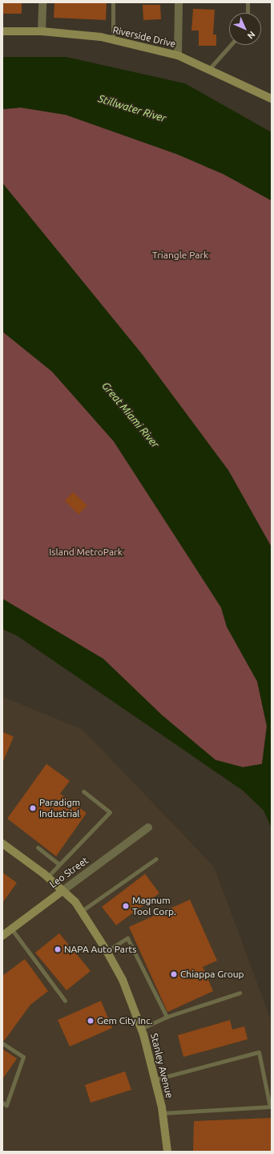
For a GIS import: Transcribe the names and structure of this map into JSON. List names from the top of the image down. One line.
{"streets":{"street":["Riverside Drive","Leo Street","Stanley Avenue"]},"crossings":[["Leo Street","Stanley Avenue"]],"water":["Stillwater River","Great Miami River"],"parks":["Triangle Park","Island MetroPark"],"places":["Paradigm Industrial","Magnum Tool Corp.","NAPA Auto Parts","Chiappa Group","Gem City Inc."],"north":"bottom right"}
